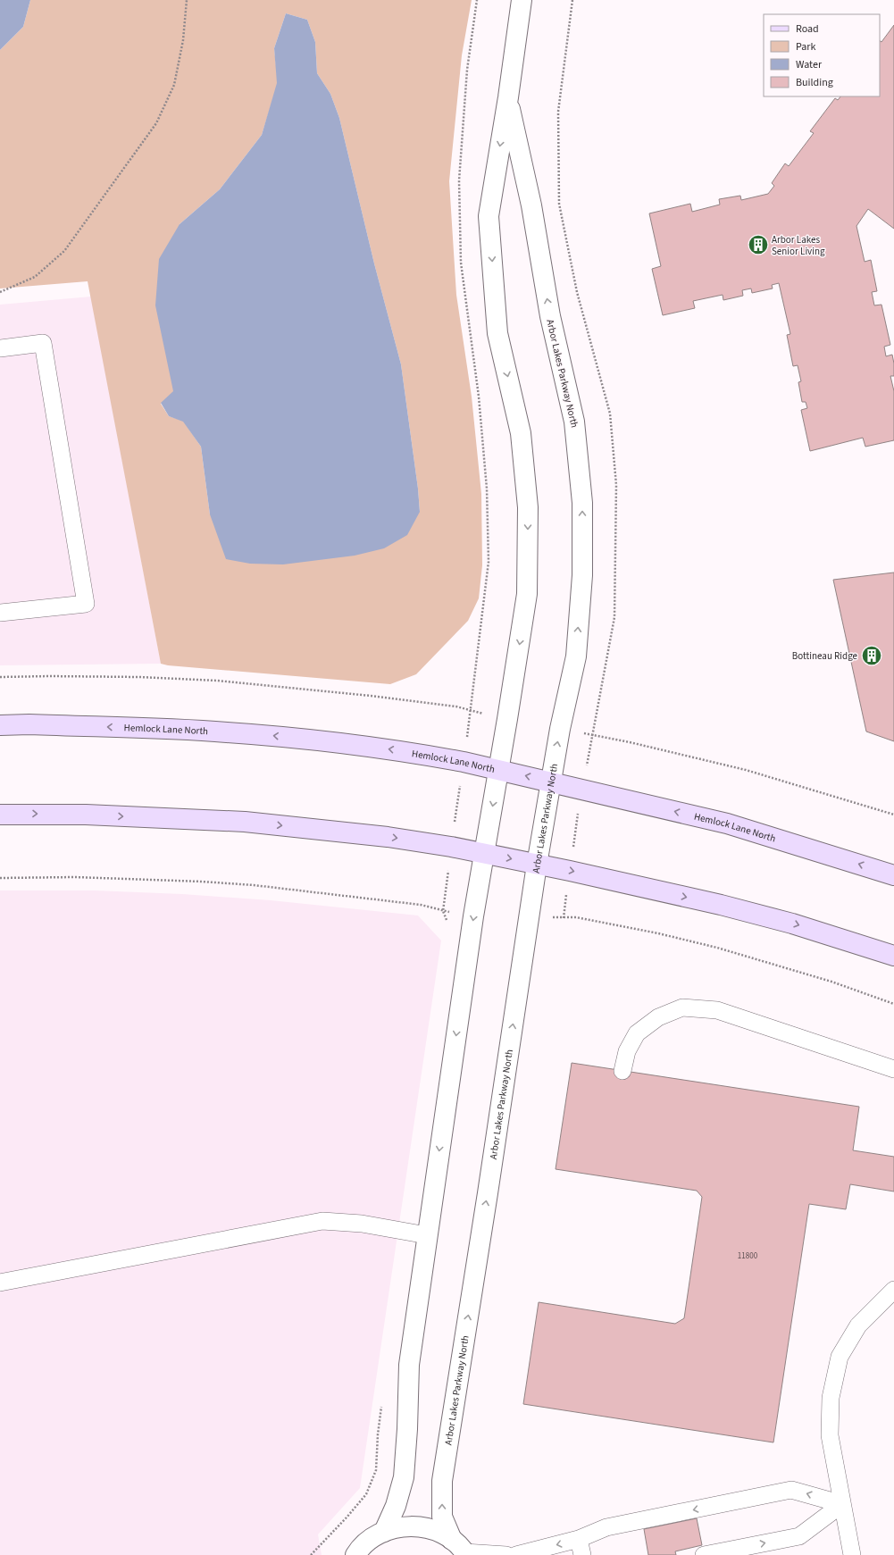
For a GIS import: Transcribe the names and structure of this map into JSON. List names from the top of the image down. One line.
{"streets":{"main road":["Hemlock Lane North"],"street":["Arbor Lakes Parkway North"]},"crossings":[["Arbor Lakes Parkway North","Hemlock Lane North"]],"places":{"building":["Arbor Lakes Senior Living","Bottineau Ridge"]},"house_numbers":["11800"],"legend":["Road","Park","Water","Building"]}
